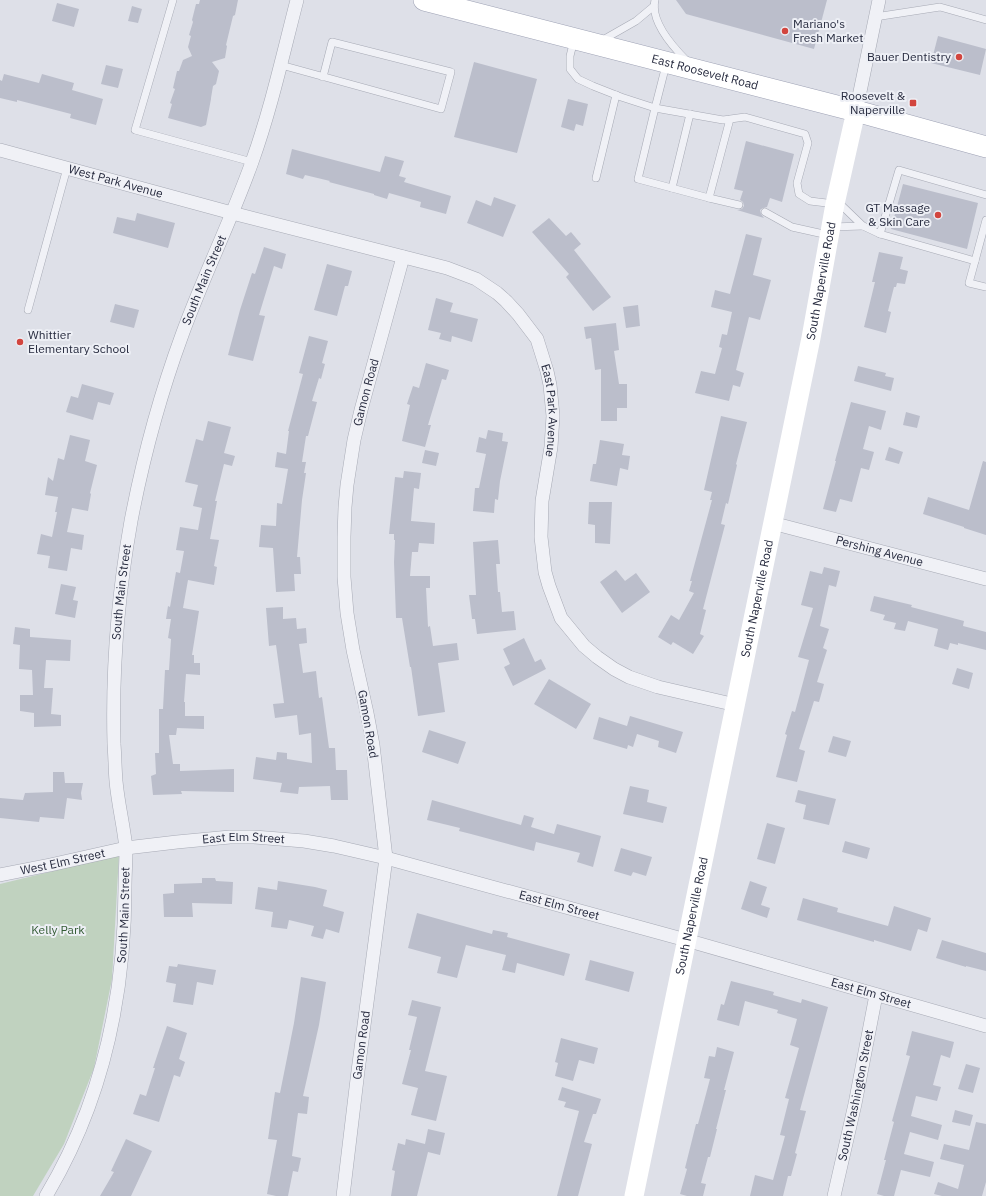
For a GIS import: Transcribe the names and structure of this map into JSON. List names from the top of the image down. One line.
{"streets":{"main road":["East Roosevelt Road","South Naperville Road"],"street":["West Park Avenue","South Main Street","Gamon Road","East Park Avenue","Pershing Avenue","East Elm Street","West Elm Street","South Washington Street"]},"crossings":[["East Roosevelt Road","South Naperville Road"],["West Park Avenue","South Main Street"],["West Park Avenue","East Park Avenue"],["South Main Street","East Park Avenue"],["South Main Street","East Elm Street"],["South Main Street","West Elm Street"],["South Naperville Road","East Park Avenue"],["South Naperville Road","Pershing Avenue"],["South Naperville Road","East Elm Street"],["Gamon Road","East Park Avenue"],["Gamon Road","East Elm Street"],["East Elm Street","West Elm Street"],["East Elm Street","South Washington Street"]],"parks":["Kelly Park"],"places":{"other":["Mariano's Fresh Market","Bauer Dentistry","GT Massage & Skin Care","Whittier Elementary School"],"transit":["Roosevelt & Naperville"]}}
